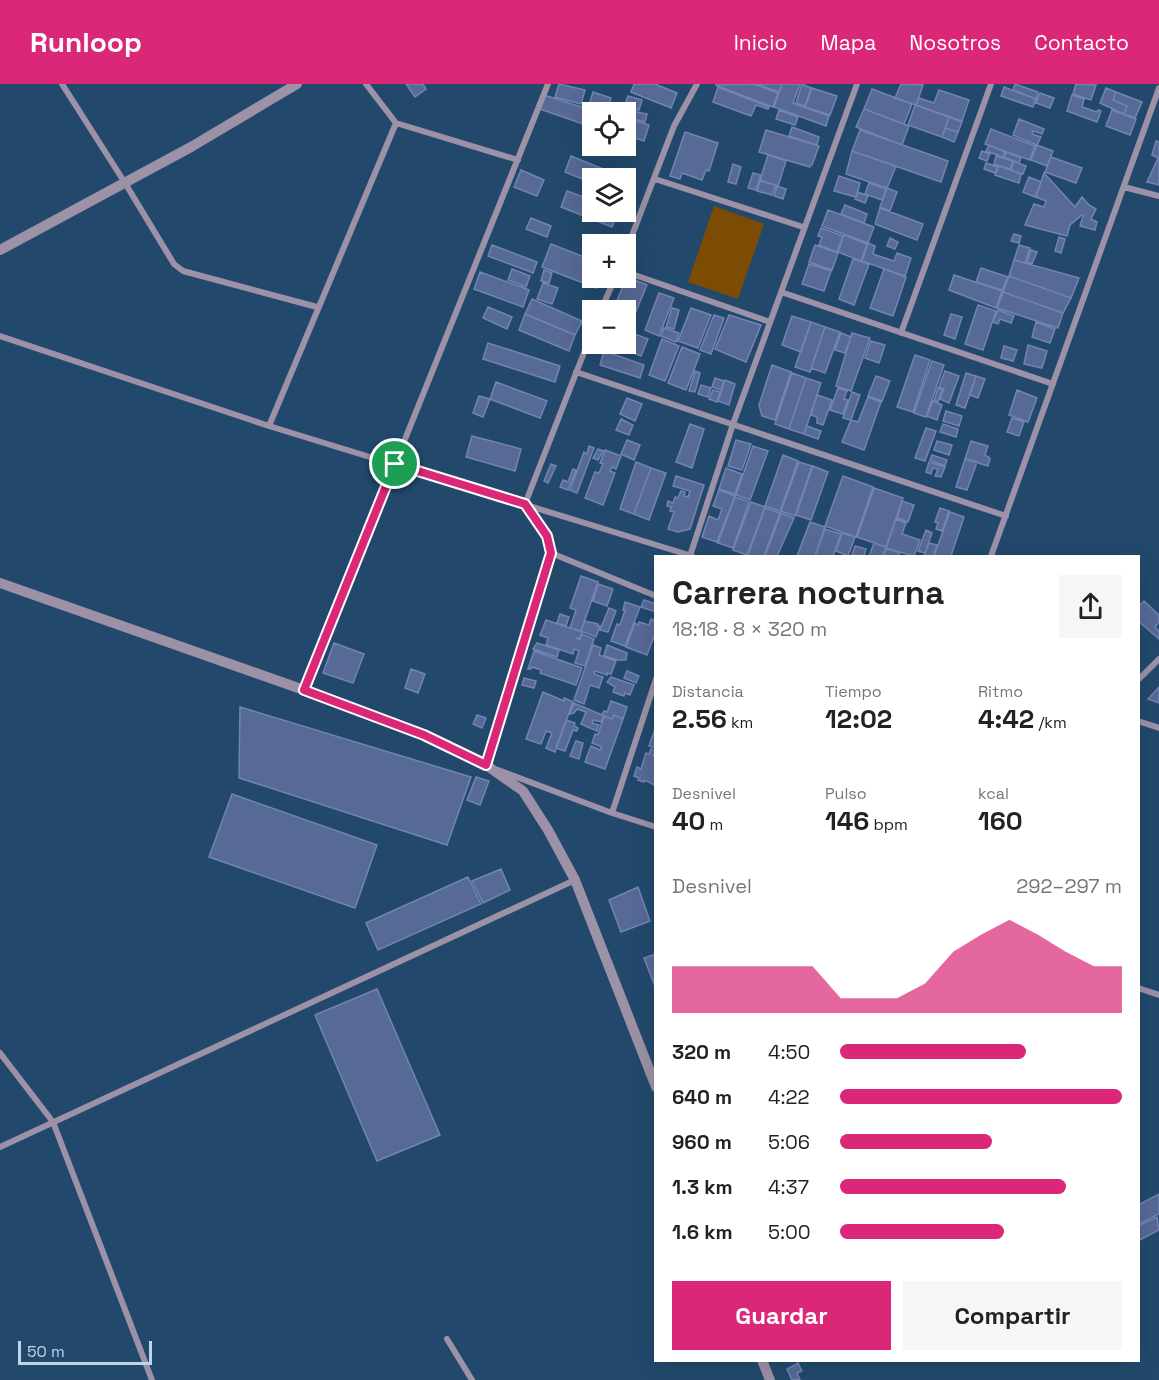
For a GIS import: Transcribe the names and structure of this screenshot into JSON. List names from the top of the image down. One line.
{"scale_bar":"50 m","page":{"header":"Runloop","nav":["Inicio","Mapa","Nosotros","Contacto"],"map_buttons":["+","−"],"heading":["Carrera nocturna","18:18 · 8 × 320 m"],"stats":[["Distancia","2.56 km"],["Tiempo","12:02"],["Ritmo","4:42 /km"],["Desnivel","40 m"],["Pulso","146 bpm"],["kcal","160"]],"chart":["Desnivel","292–297 m"],"list":[{"name":"320 m","note":"4:50"},{"name":"640 m","note":"4:22"},{"name":"960 m","note":"5:06"},{"name":"1.3 km","note":"4:37"},{"name":"1.6 km","note":"5:00"}],"buttons":["Guardar","Compartir"],"scale":"50 m"}}
